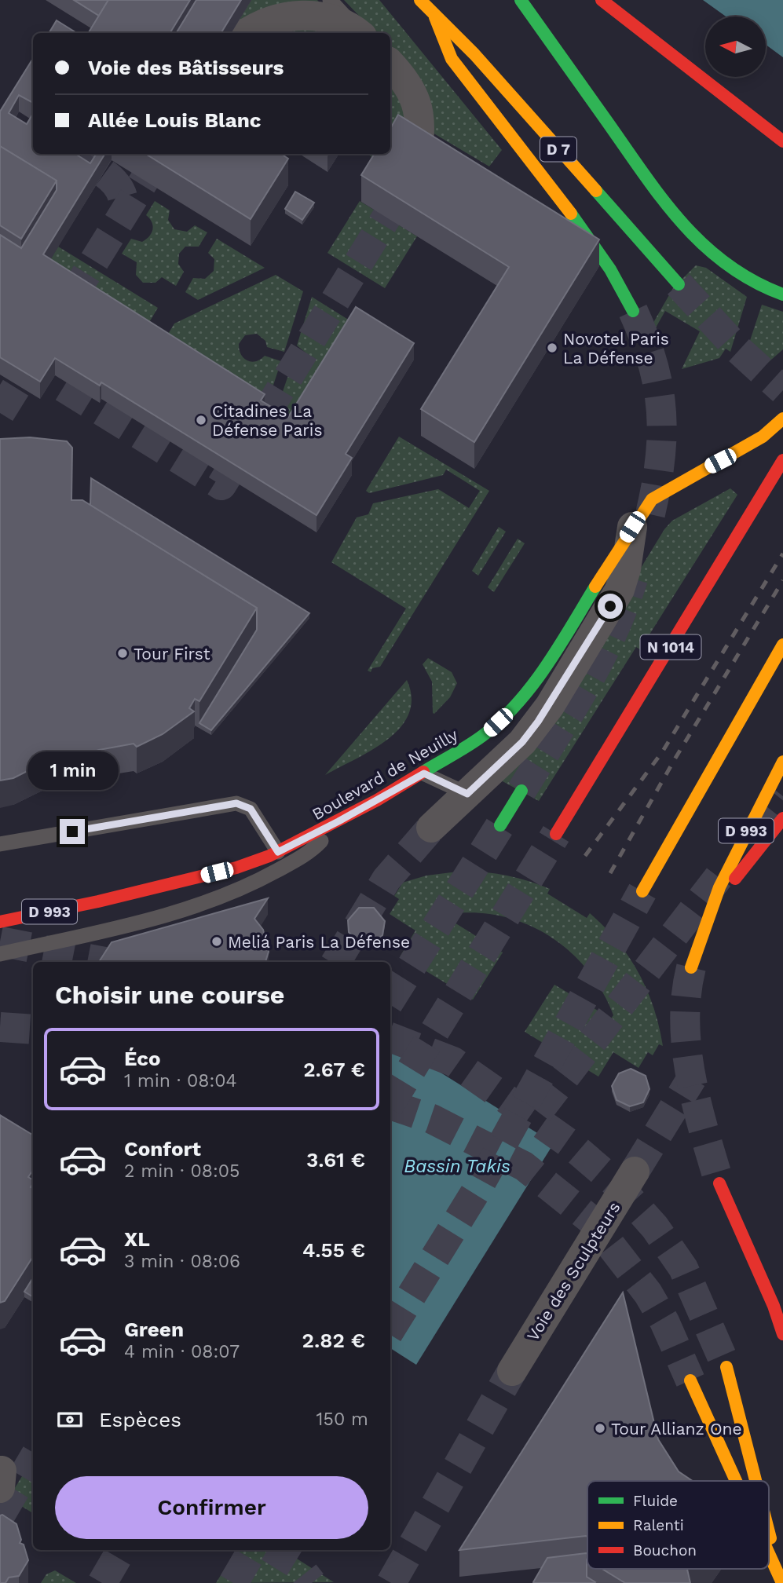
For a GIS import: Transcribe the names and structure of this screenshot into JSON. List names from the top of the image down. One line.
{"streets":{"main road":["D 7","N 1014","Boulevard de Neuilly","D 993"],"street":["Voie des Sculpteurs"]},"water":["Bassin Takis"],"places":["Novotel Paris La Défense","Citadines La Défense Paris","Tour First","Meliá Paris La Défense","Tour Allianz One"],"legend":["Fluide","Ralenti","Bouchon"],"north":"left","page":{"banner":["Voie des Bâtisseurs","Allée Louis Blanc"],"bubble":"1 min","heading":"Choisir une course","list":[{"name":"Éco","note":"1 min · 08:04","value":"2.67 €"},{"name":"Confort","note":"2 min · 08:05","value":"3.61 €"},{"name":"XL","note":"3 min · 08:06","value":"4.55 €"},{"name":"Green","note":"4 min · 08:07","value":"2.82 €"}],"pay":["Espèces","150 m"],"buttons":"Confirmer"}}
